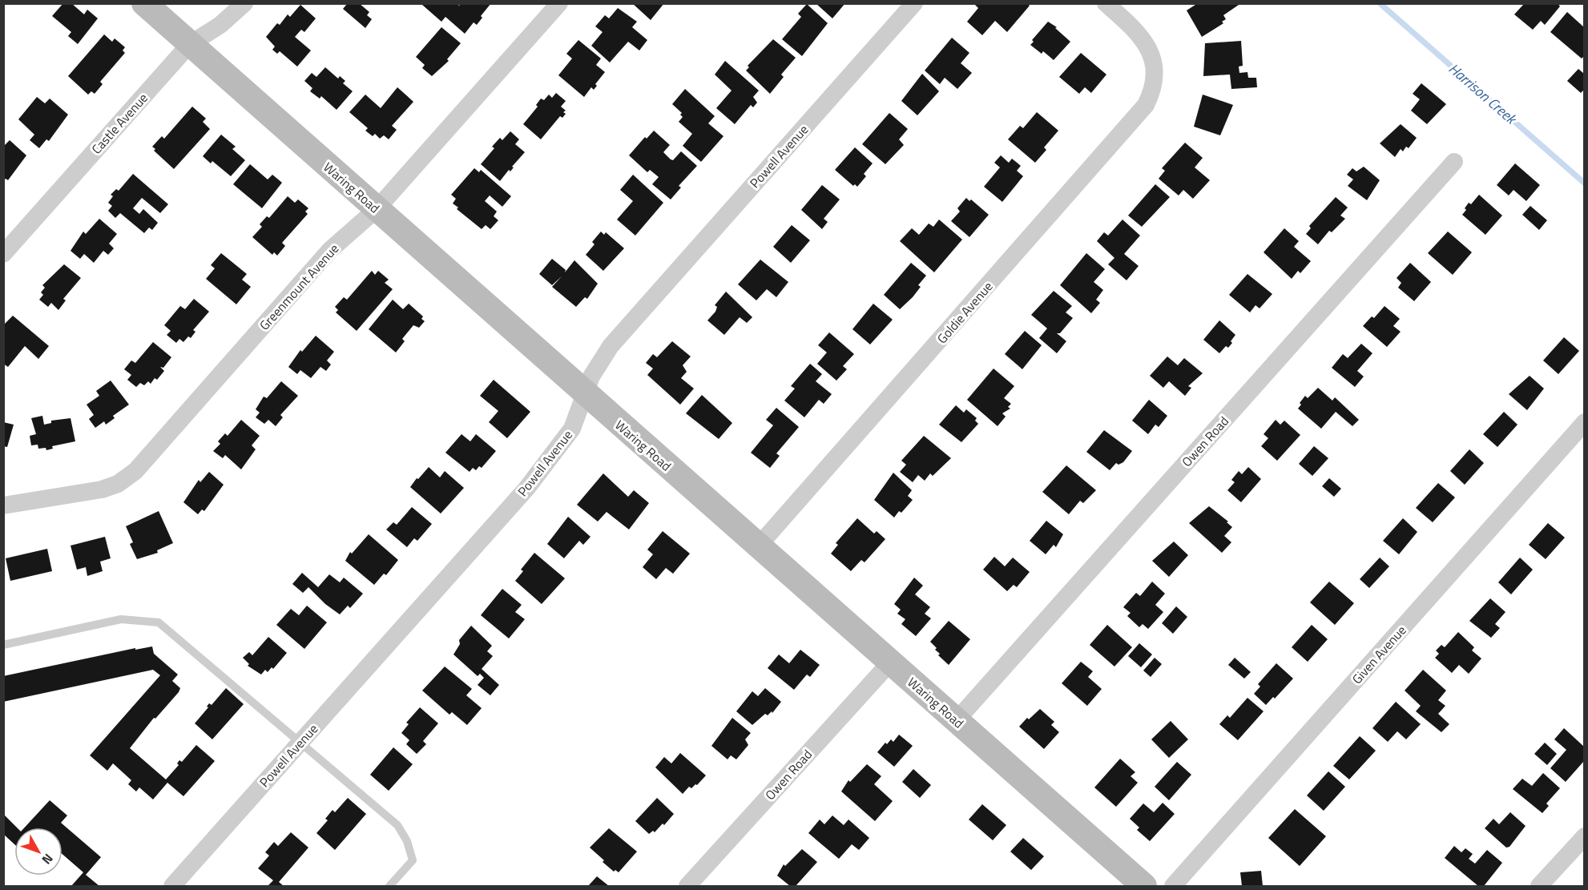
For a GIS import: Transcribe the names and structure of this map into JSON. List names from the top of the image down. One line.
{"streets":{"street":["Castle Avenue","Powell Avenue","Waring Road","Greenmount Avenue","Goldie Avenue","Owen Road","Given Avenue"]},"crossings":[["Castle Avenue","Waring Road"],["Powell Avenue","Waring Road"],["Waring Road","Greenmount Avenue"],["Waring Road","Goldie Avenue"],["Waring Road","Owen Road"]],"water":["Harrison Creek"],"north":"bottom right"}
